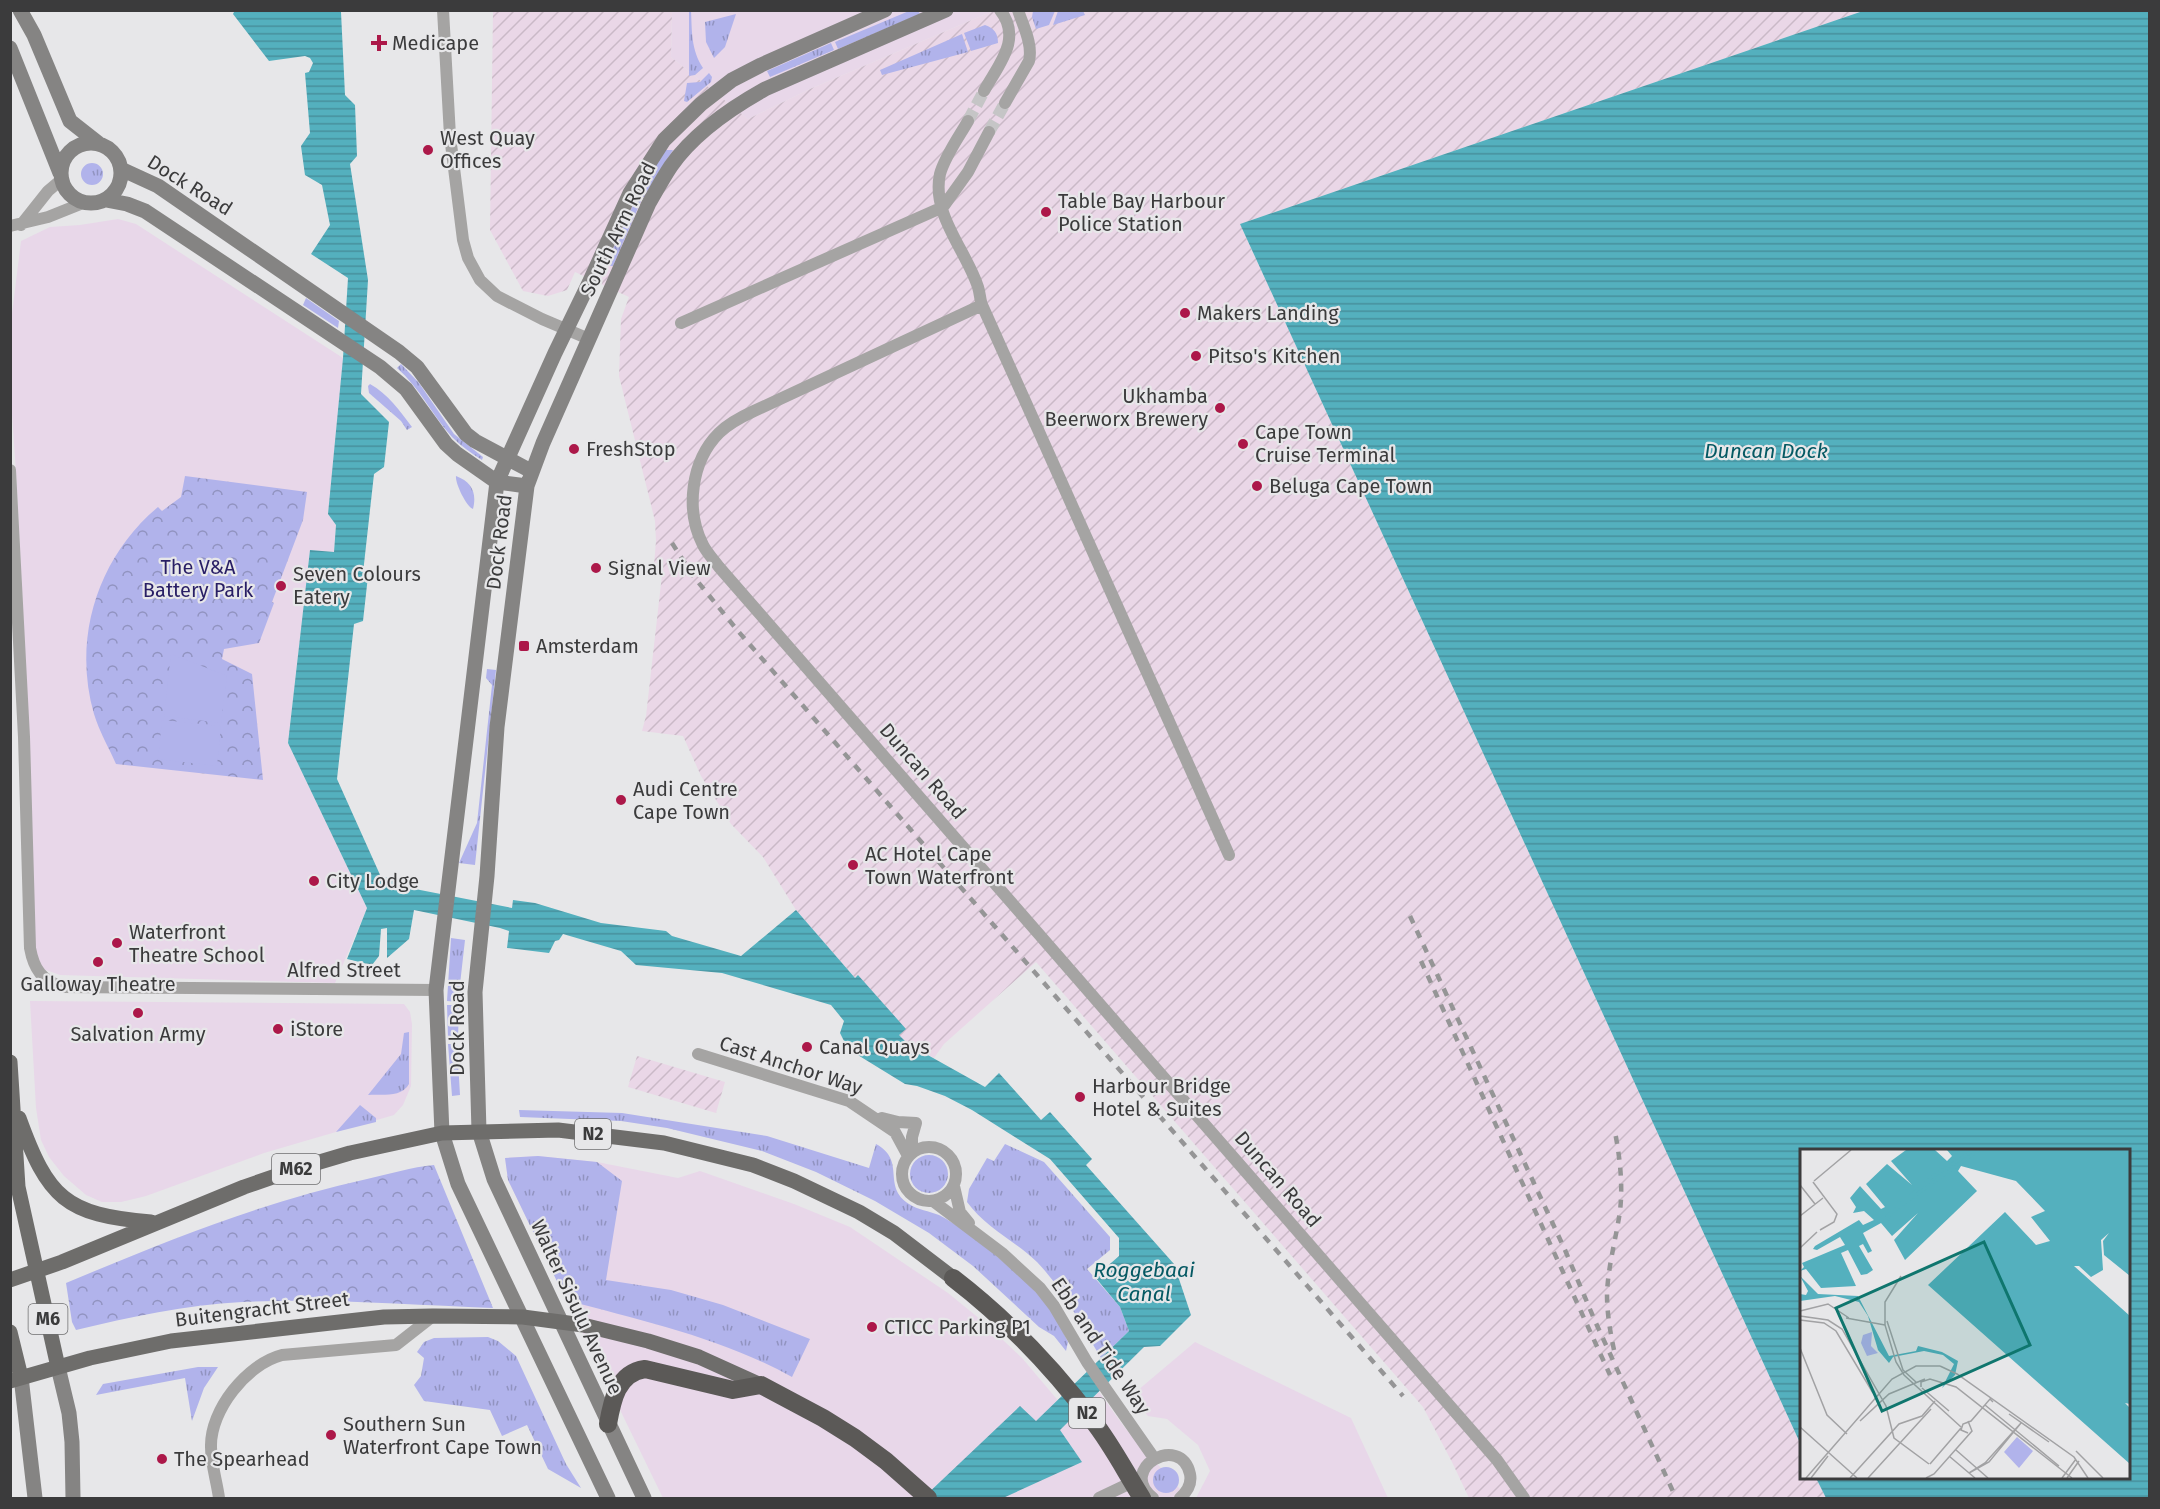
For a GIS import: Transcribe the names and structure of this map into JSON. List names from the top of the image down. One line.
{"streets":{"highway":["N2"],"main road":["M62","Buitengracht Street","M6"],"street":["Dock Road","South Arm Road","Duncan Road","Alfred Street","Cast Anchor Way","Walter Sisulu Avenue","Ebb and Tide Way"]},"crossings":[["Dock Road","South Arm Road"],["Dock Road","Alfred Street"],["Dock Road","N2"],["Dock Road","M62"],["Dock Road","Walter Sisulu Avenue"],["Cast Anchor Way","Ebb and Tide Way"],["N2","M62"],["N2","Walter Sisulu Avenue"],["M62","M6"],["Walter Sisulu Avenue","Buitengracht Street"],["Buitengracht Street","M6"]],"water":["Duncan Dock","Roggebaai Canal"],"parks":["The V&A Battery Park"],"places":{"health":["Medicape"],"other":["West Quay Offices","Table Bay Harbour Police Station","Makers Landing","Pitso's Kitchen","Ukhamba Beerworx Brewery","Cape Town Cruise Terminal","FreshStop","Beluga Cape Town","Signal View","Seven Colours Eatery","Audi Centre Cape Town","AC Hotel Cape Town Waterfront","City Lodge","Waterfront Theatre School","Galloway Theatre","Salvation Army","iStore","Canal Quays","Harbour Bridge Hotel & Suites","CTICC Parking P1","Southern Sun Waterfront Cape Town","The Spearhead"],"transit":["Amsterdam"]}}
